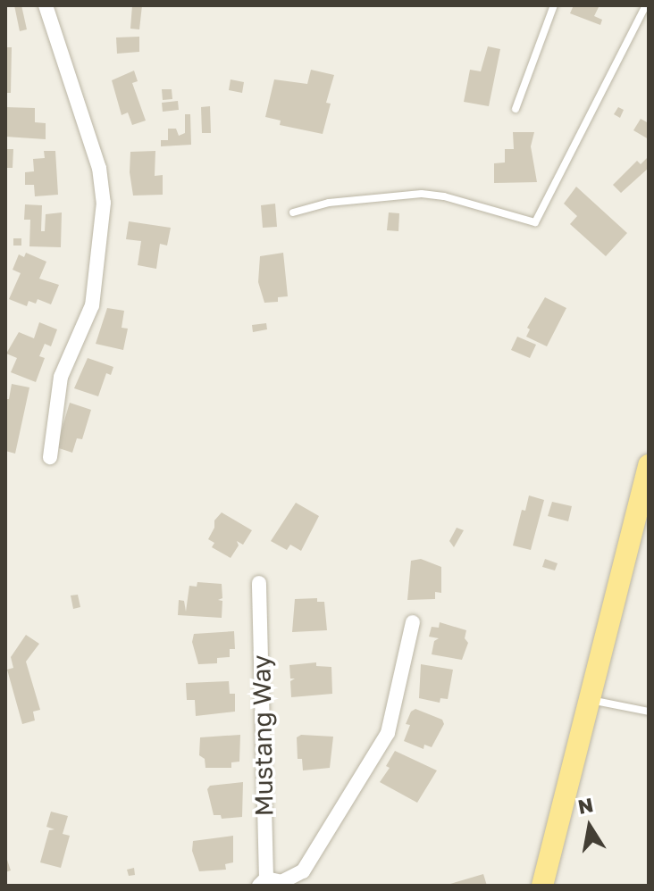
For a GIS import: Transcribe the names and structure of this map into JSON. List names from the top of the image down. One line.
{"streets":{"street":["Mustang Way"]},"north":"top"}
